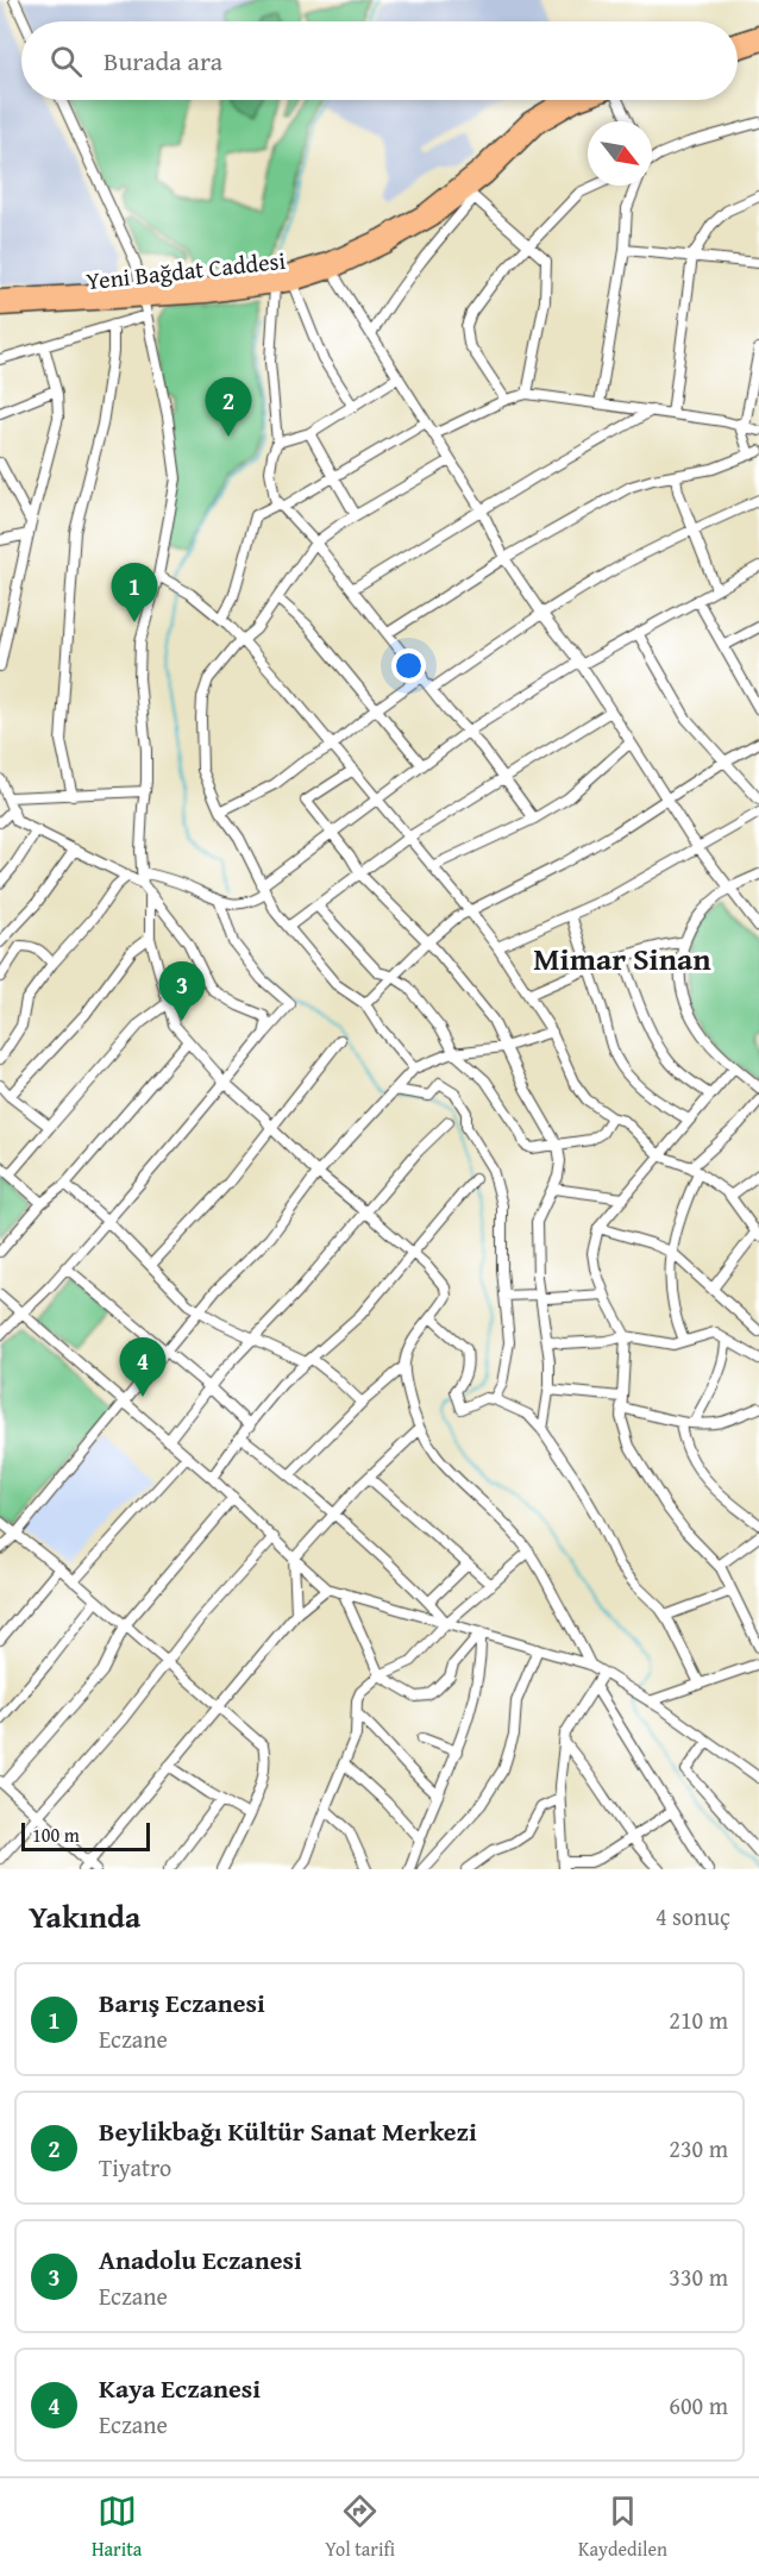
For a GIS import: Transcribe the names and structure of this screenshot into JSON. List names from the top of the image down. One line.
{"streets":{"main road":["Yeni Bağdat Caddesi"]},"districts":["Mimar Sinan"],"scale_bar":"100 m","north":"bottom right","page":{"search":"Burada ara","pins":["2","1","3","4"],"scale":"100 m","heading":["Yakında","4 sonuç"],"list":[{"mark":"1","name":"Barış Eczanesi","note":"Eczane","value":"210 m"},{"mark":"2","name":"Beylikbağı Kültür Sanat Merkezi","note":"Tiyatro","value":"230 m"},{"mark":"3","name":"Anadolu Eczanesi","note":"Eczane","value":"330 m"},{"mark":"4","name":"Kaya Eczanesi","note":"Eczane","value":"600 m"}],"nav":["Harita","Yol tarifi","Kaydedilen"]}}
